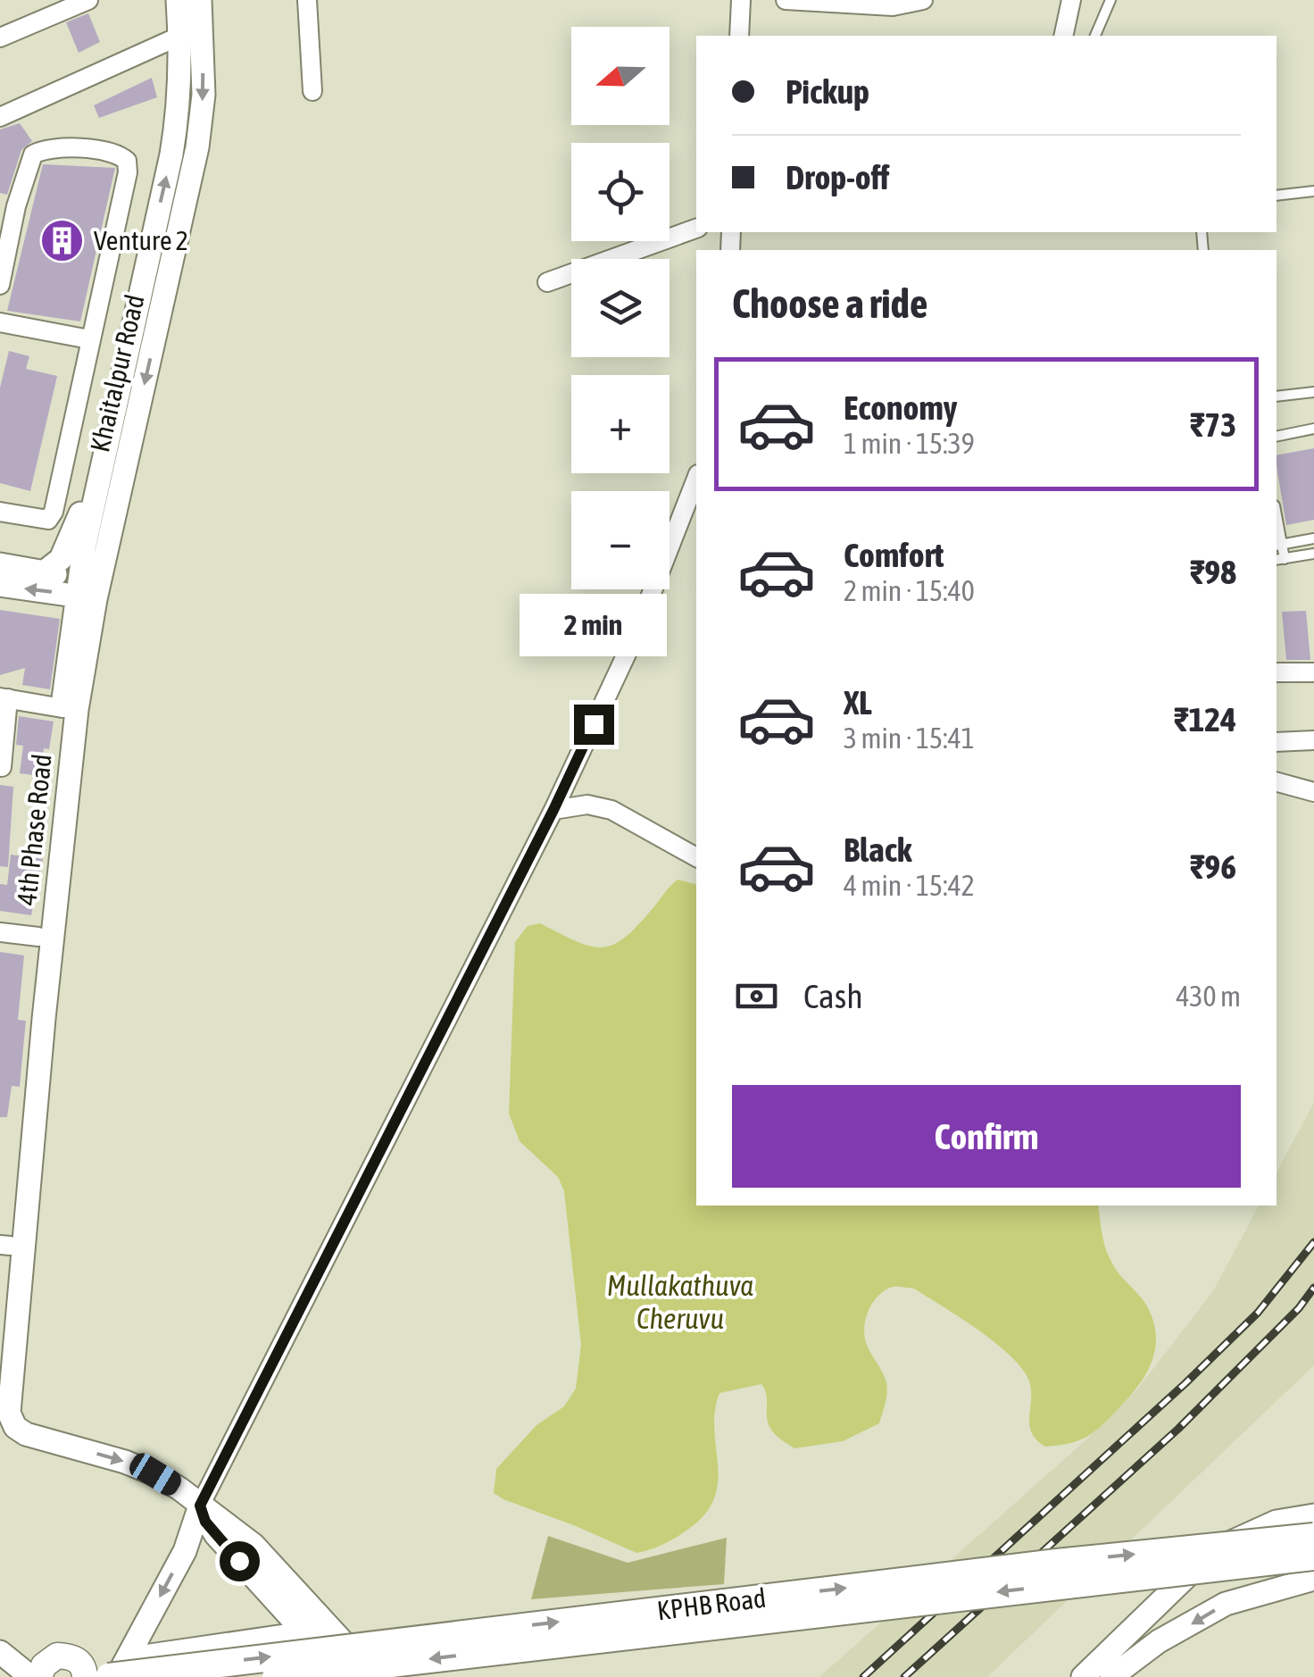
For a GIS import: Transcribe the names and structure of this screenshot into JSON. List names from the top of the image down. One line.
{"streets":{"main road":["KPHB Road"],"street":["Khaitalpur Road","4th Phase Road"]},"crossings":[["Khaitalpur Road","4th Phase Road"]],"water":["Mullakathuva Cheruvu"],"places":{"building":["Venture 2"]},"north":"left","page":{"map_buttons":["+","−"],"banner":["Pickup","Drop-off"],"heading":"Choose a ride","list":[{"name":"Economy","note":"1 min · 15:39","value":"₹73"},{"name":"Comfort","note":"2 min · 15:40","value":"₹98"},{"name":"XL","note":"3 min · 15:41","value":"₹124"},{"name":"Black","note":"4 min · 15:42","value":"₹96"}],"bubble":"2 min","pay":["Cash","430 m"],"buttons":"Confirm"}}
